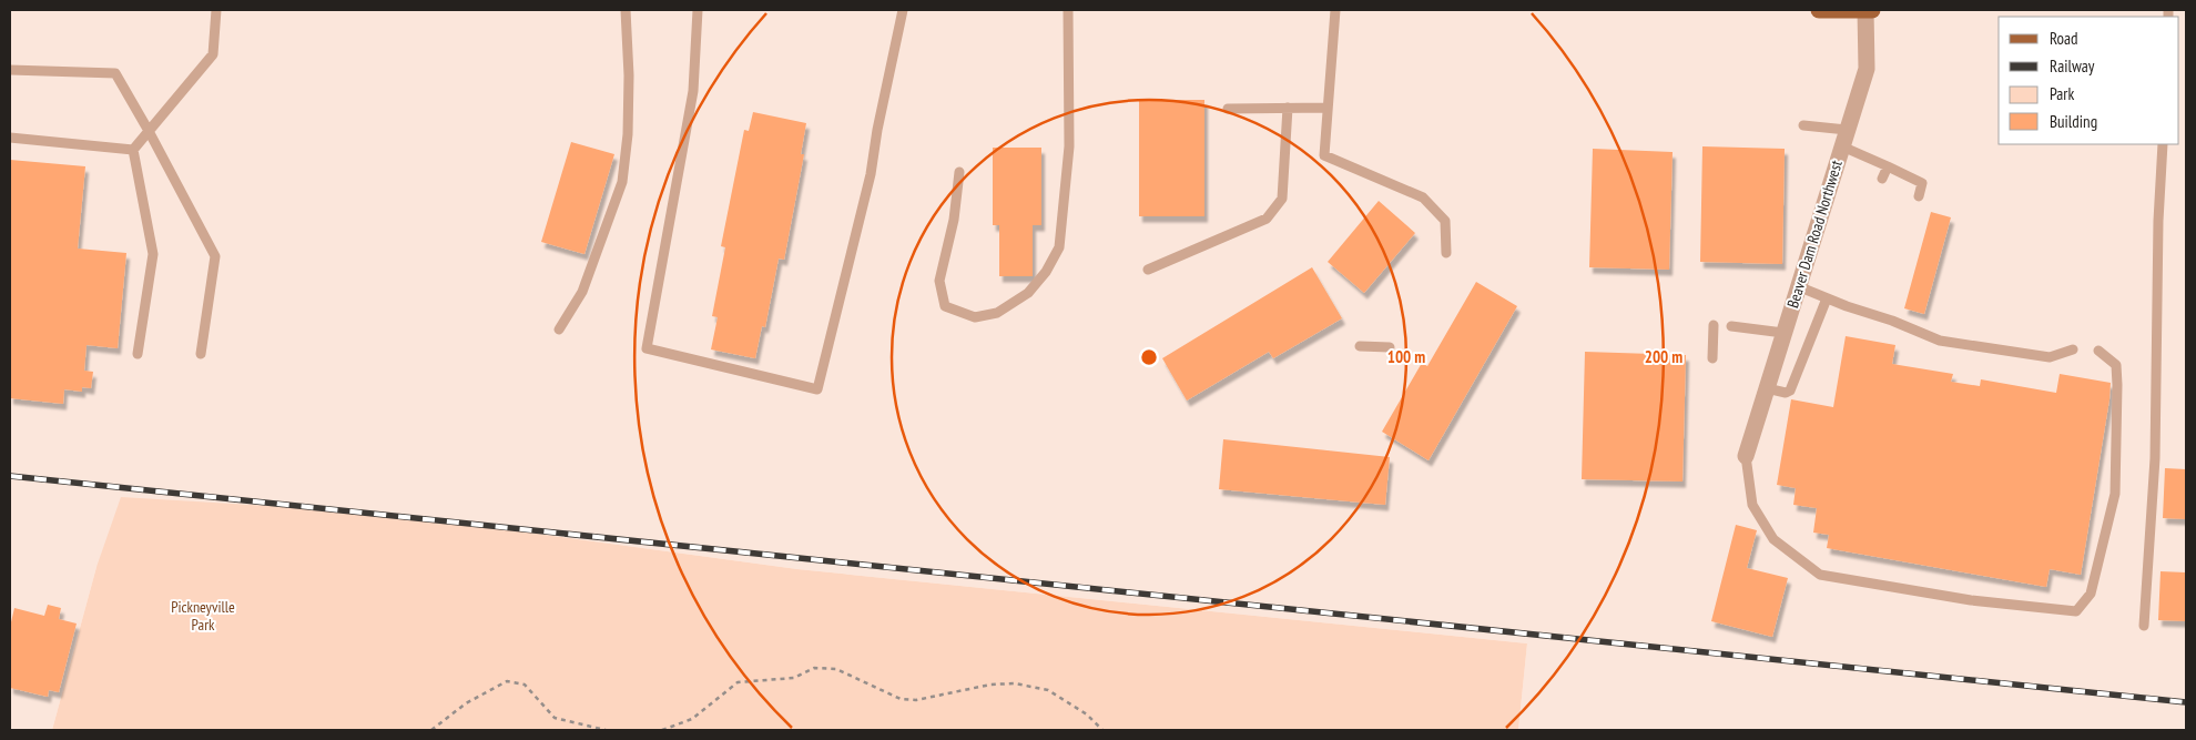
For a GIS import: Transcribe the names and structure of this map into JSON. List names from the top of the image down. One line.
{"streets":{"street":["Beaver Dam Road Northwest"]},"parks":["Pickneyville Park"],"legend":["Road","Railway","Park","Building"],"rings":["100 m","200 m"]}
